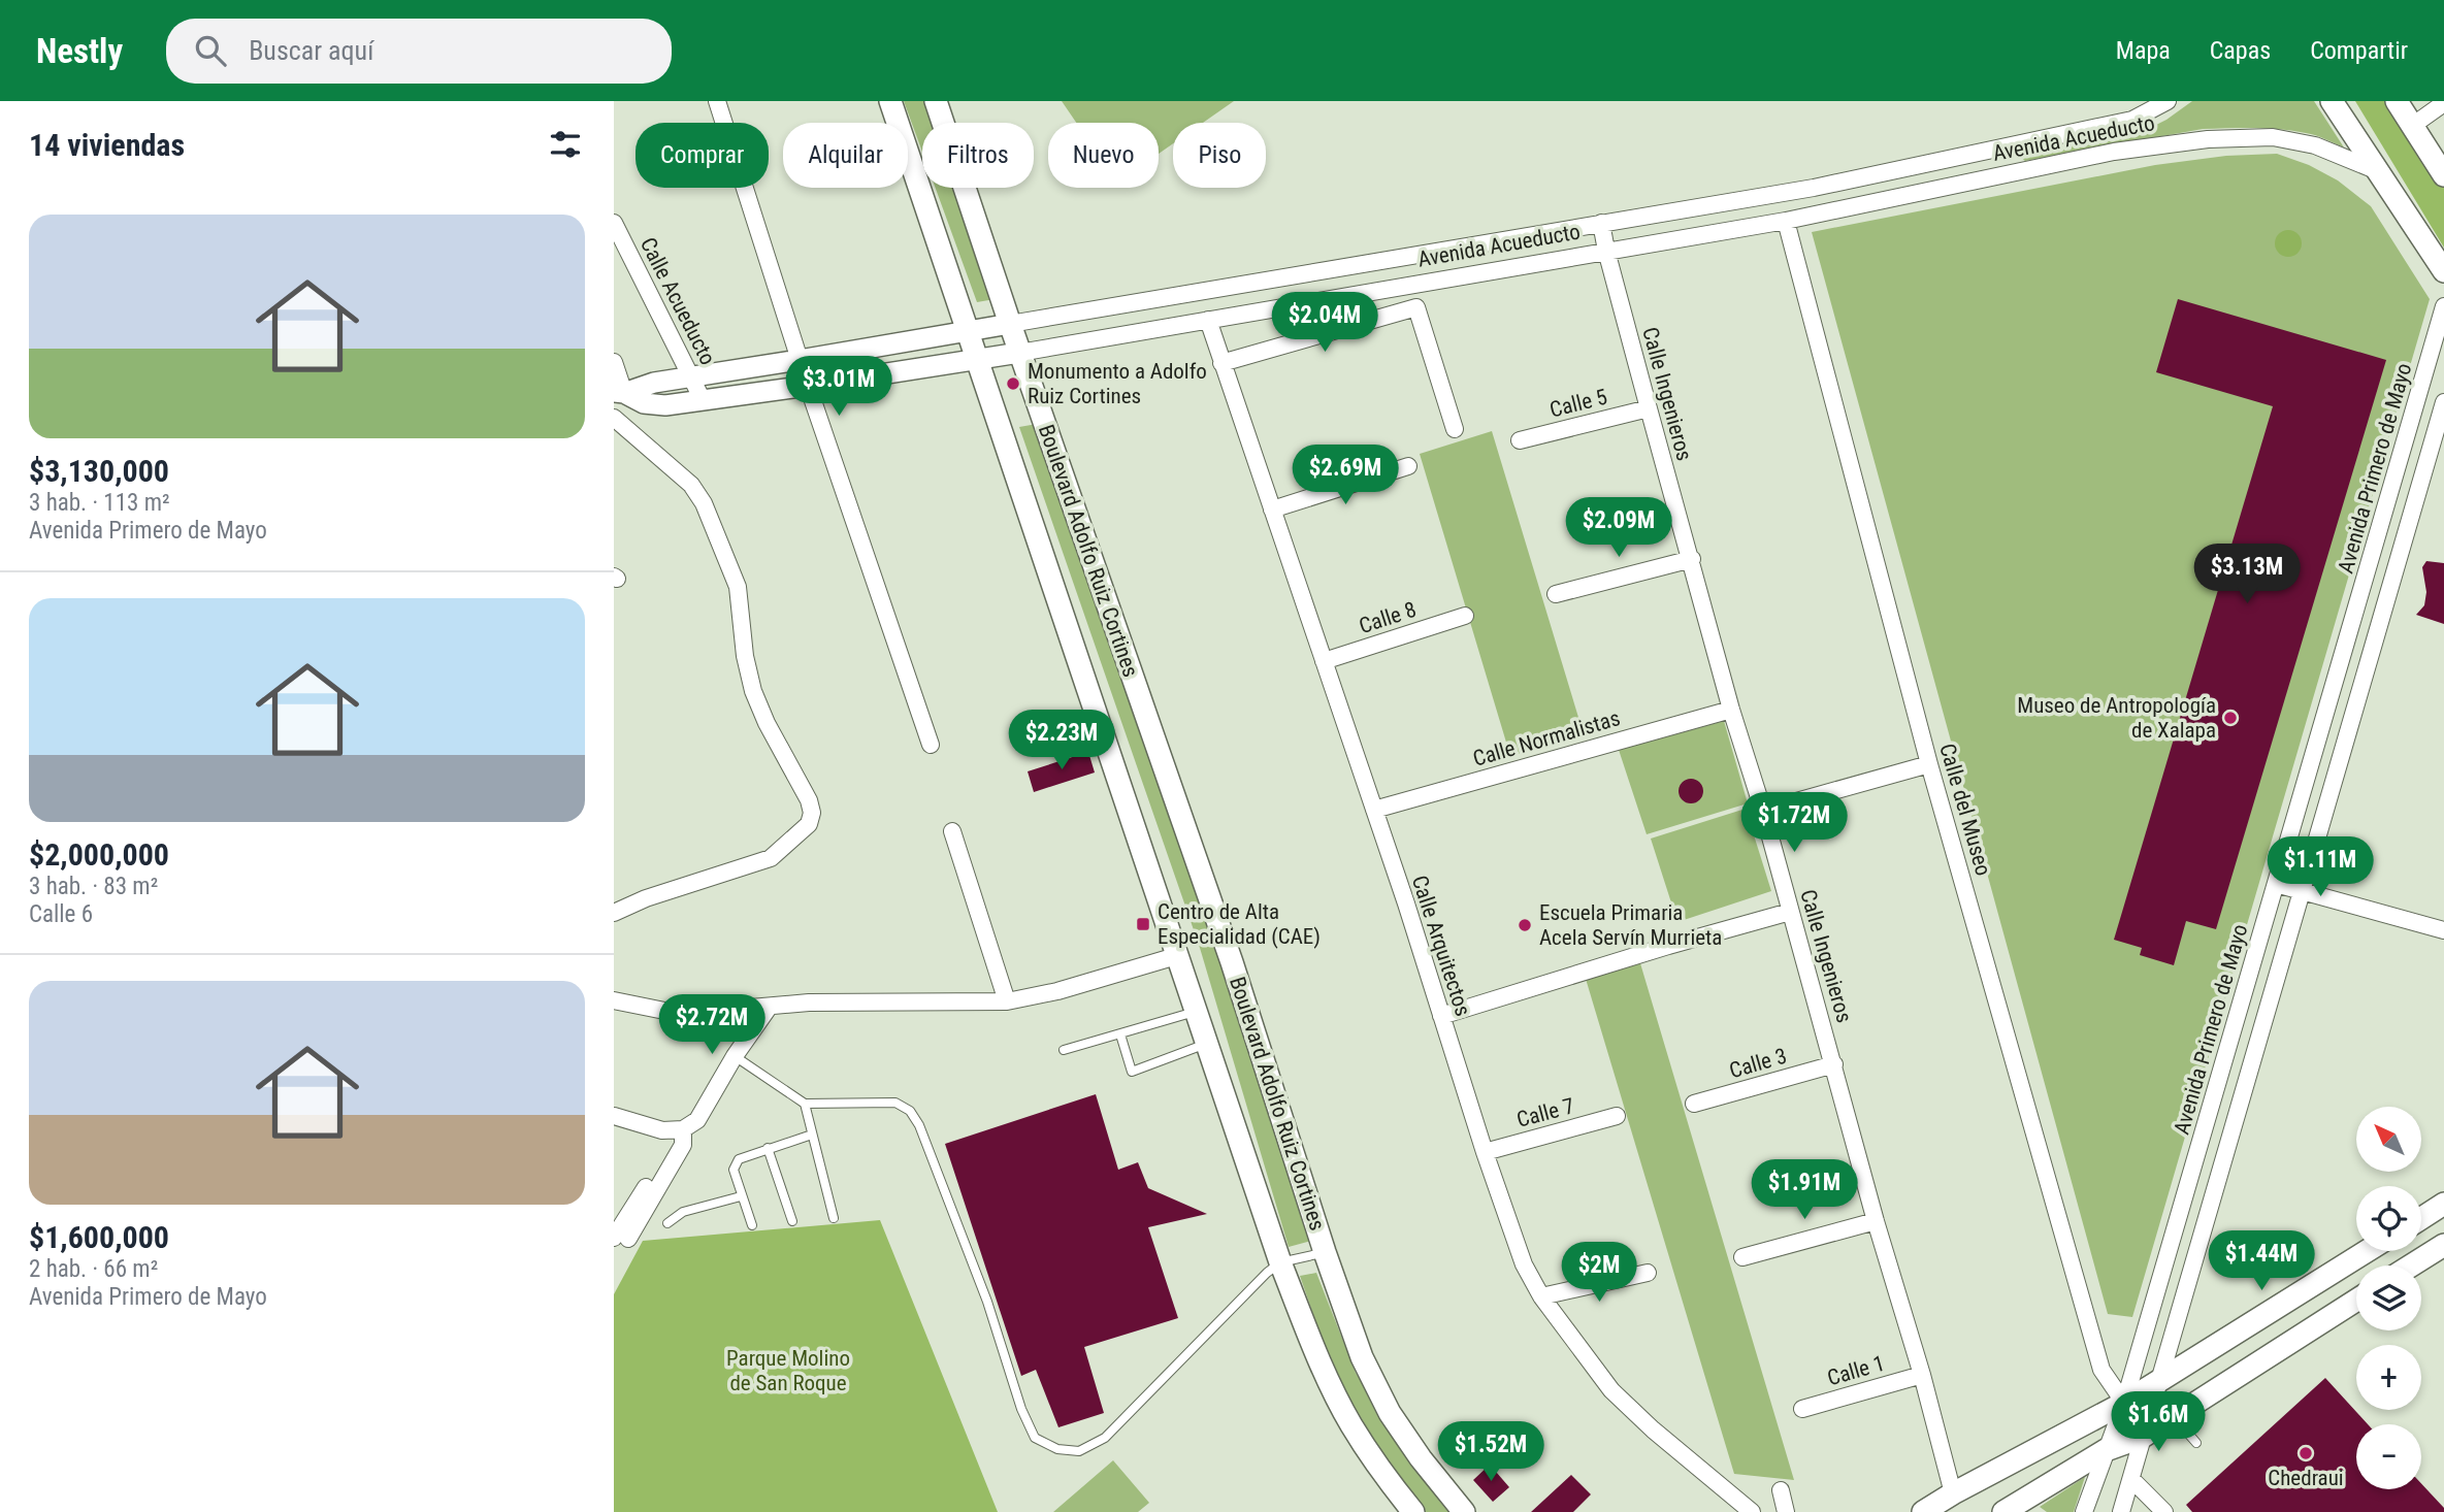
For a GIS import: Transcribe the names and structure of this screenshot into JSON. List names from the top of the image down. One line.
{"streets":{"main road":["Boulevard Adolfo Ruiz Cortines"],"street":["Avenida Acueducto","Calle Acueducto","Calle Ingenieros","Calle 5","Avenida Primero de Mayo","Calle 8","Calle Normalistas","Calle del Museo","Calle Arquitectos","Calle 3","Calle 7","Calle 1"]},"crossings":[["Avenida Acueducto","Calle Acueducto"],["Avenida Acueducto","Calle Ingenieros"],["Avenida Acueducto","Boulevard Adolfo Ruiz Cortines"],["Avenida Acueducto","Calle del Museo"],["Avenida Acueducto","Calle Arquitectos"],["Calle Ingenieros","Calle 5"],["Calle Ingenieros","Calle Normalistas"],["Calle Ingenieros","Calle 3"],["Calle Ingenieros","Calle 1"],["Avenida Primero de Mayo","Calle del Museo"],["Calle 8","Calle Arquitectos"],["Calle Normalistas","Calle Arquitectos"],["Calle Arquitectos","Calle 7"]],"parks":["Parque Molino de San Roque"],"places":{"other":["Monumento a Adolfo Ruiz Cortines","Museo de Antropología de Xalapa","Escuela Primaria Acela Servín Murrieta","Chedraui"],"transit":["Centro de Alta Especialidad (CAE)"]},"north":"top left","page":{"header":"Nestly","search":"Buscar aquí","nav":["Mapa","Capas","Compartir"],"heading":"14 viviendas","chip":["Comprar","Alquilar","Filtros","Nuevo","Piso"],"list":[{"name":"$3,130,000","note":"3 hab. · 113 m² · Avenida Primero de Mayo"},{"name":"$2,000,000","note":"3 hab. · 83 m² · Calle 6"},{"name":"$1,600,000","note":"2 hab. · 66 m² · Avenida Primero de Mayo"}],"price":["$2.04M","$3.01M","$2.69M","$2.09M","$3.13M","$2.23M","$1.72M","$1.11M","$2.72M","$1.91M","$1.44M","$2M","$1.6M","$1.52M"],"map_buttons":["+","−"]}}
